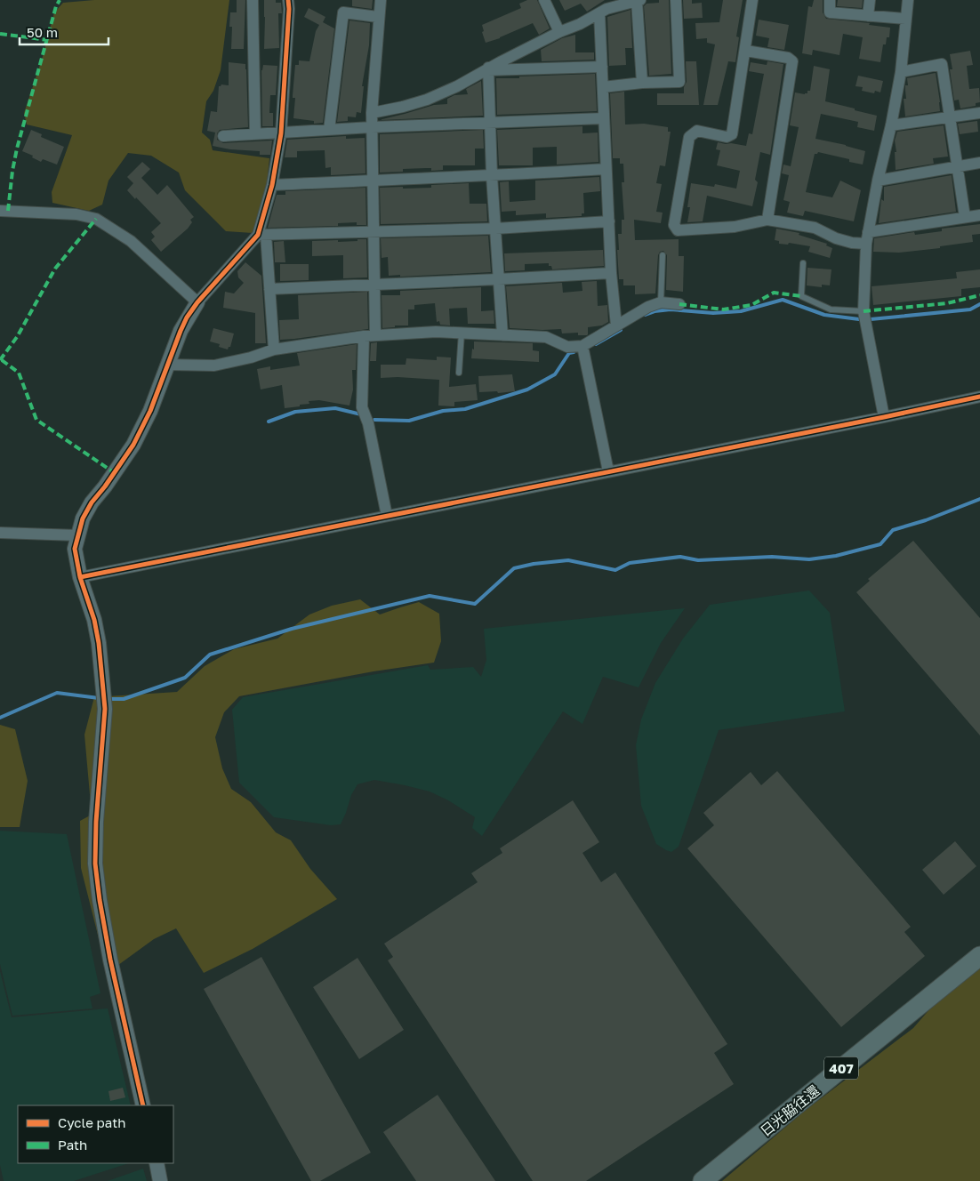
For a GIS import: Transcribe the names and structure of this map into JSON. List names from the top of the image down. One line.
{"streets":{"highway":["407","日光脇往還"]},"legend":["Cycle path","Path"],"scale_bar":"50 m"}
